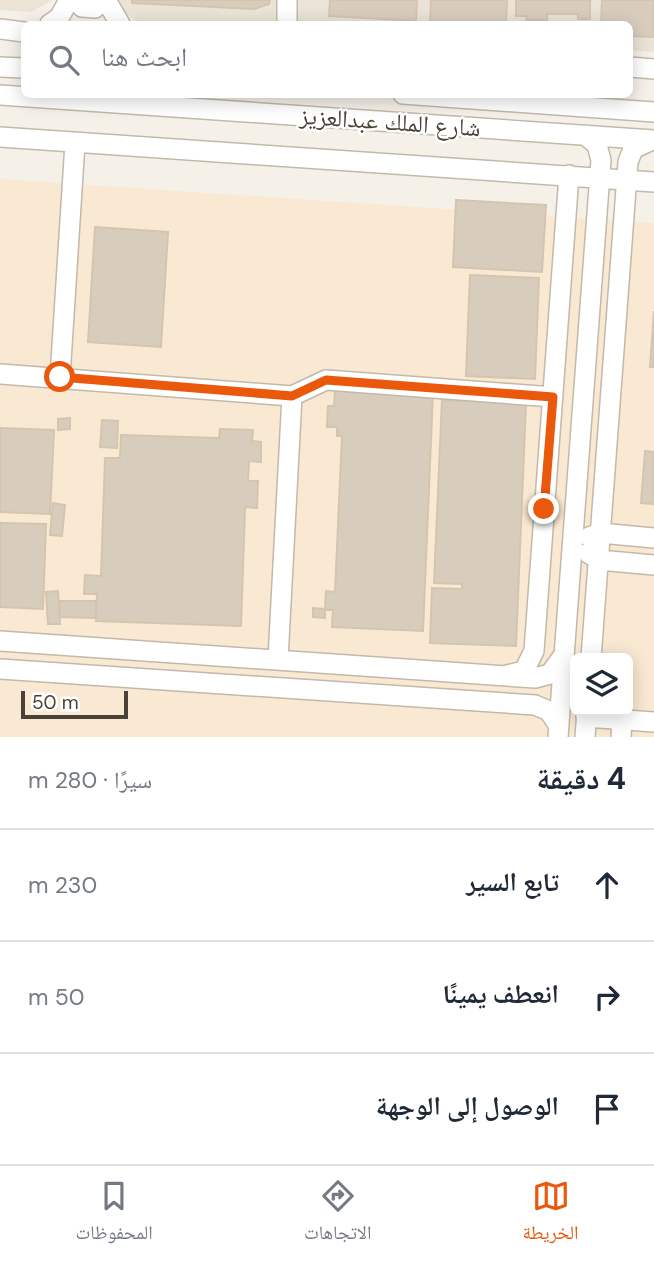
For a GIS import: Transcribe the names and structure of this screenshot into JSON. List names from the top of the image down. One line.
{"streets":{"street":["شارع الملك عبدالعزيز"]},"scale_bar":"50 m","page":{"search":"ابحث هنا","scale":"50 m","heading":["4 دقيقة","سيرًا · 280 m"],"list":[["تابع السير","230 m"],["انعطف يمينًا","50 m"],"الوصول إلى الوجهة"],"nav":["الخريطة","الاتجاهات","المحفوظات"]}}
